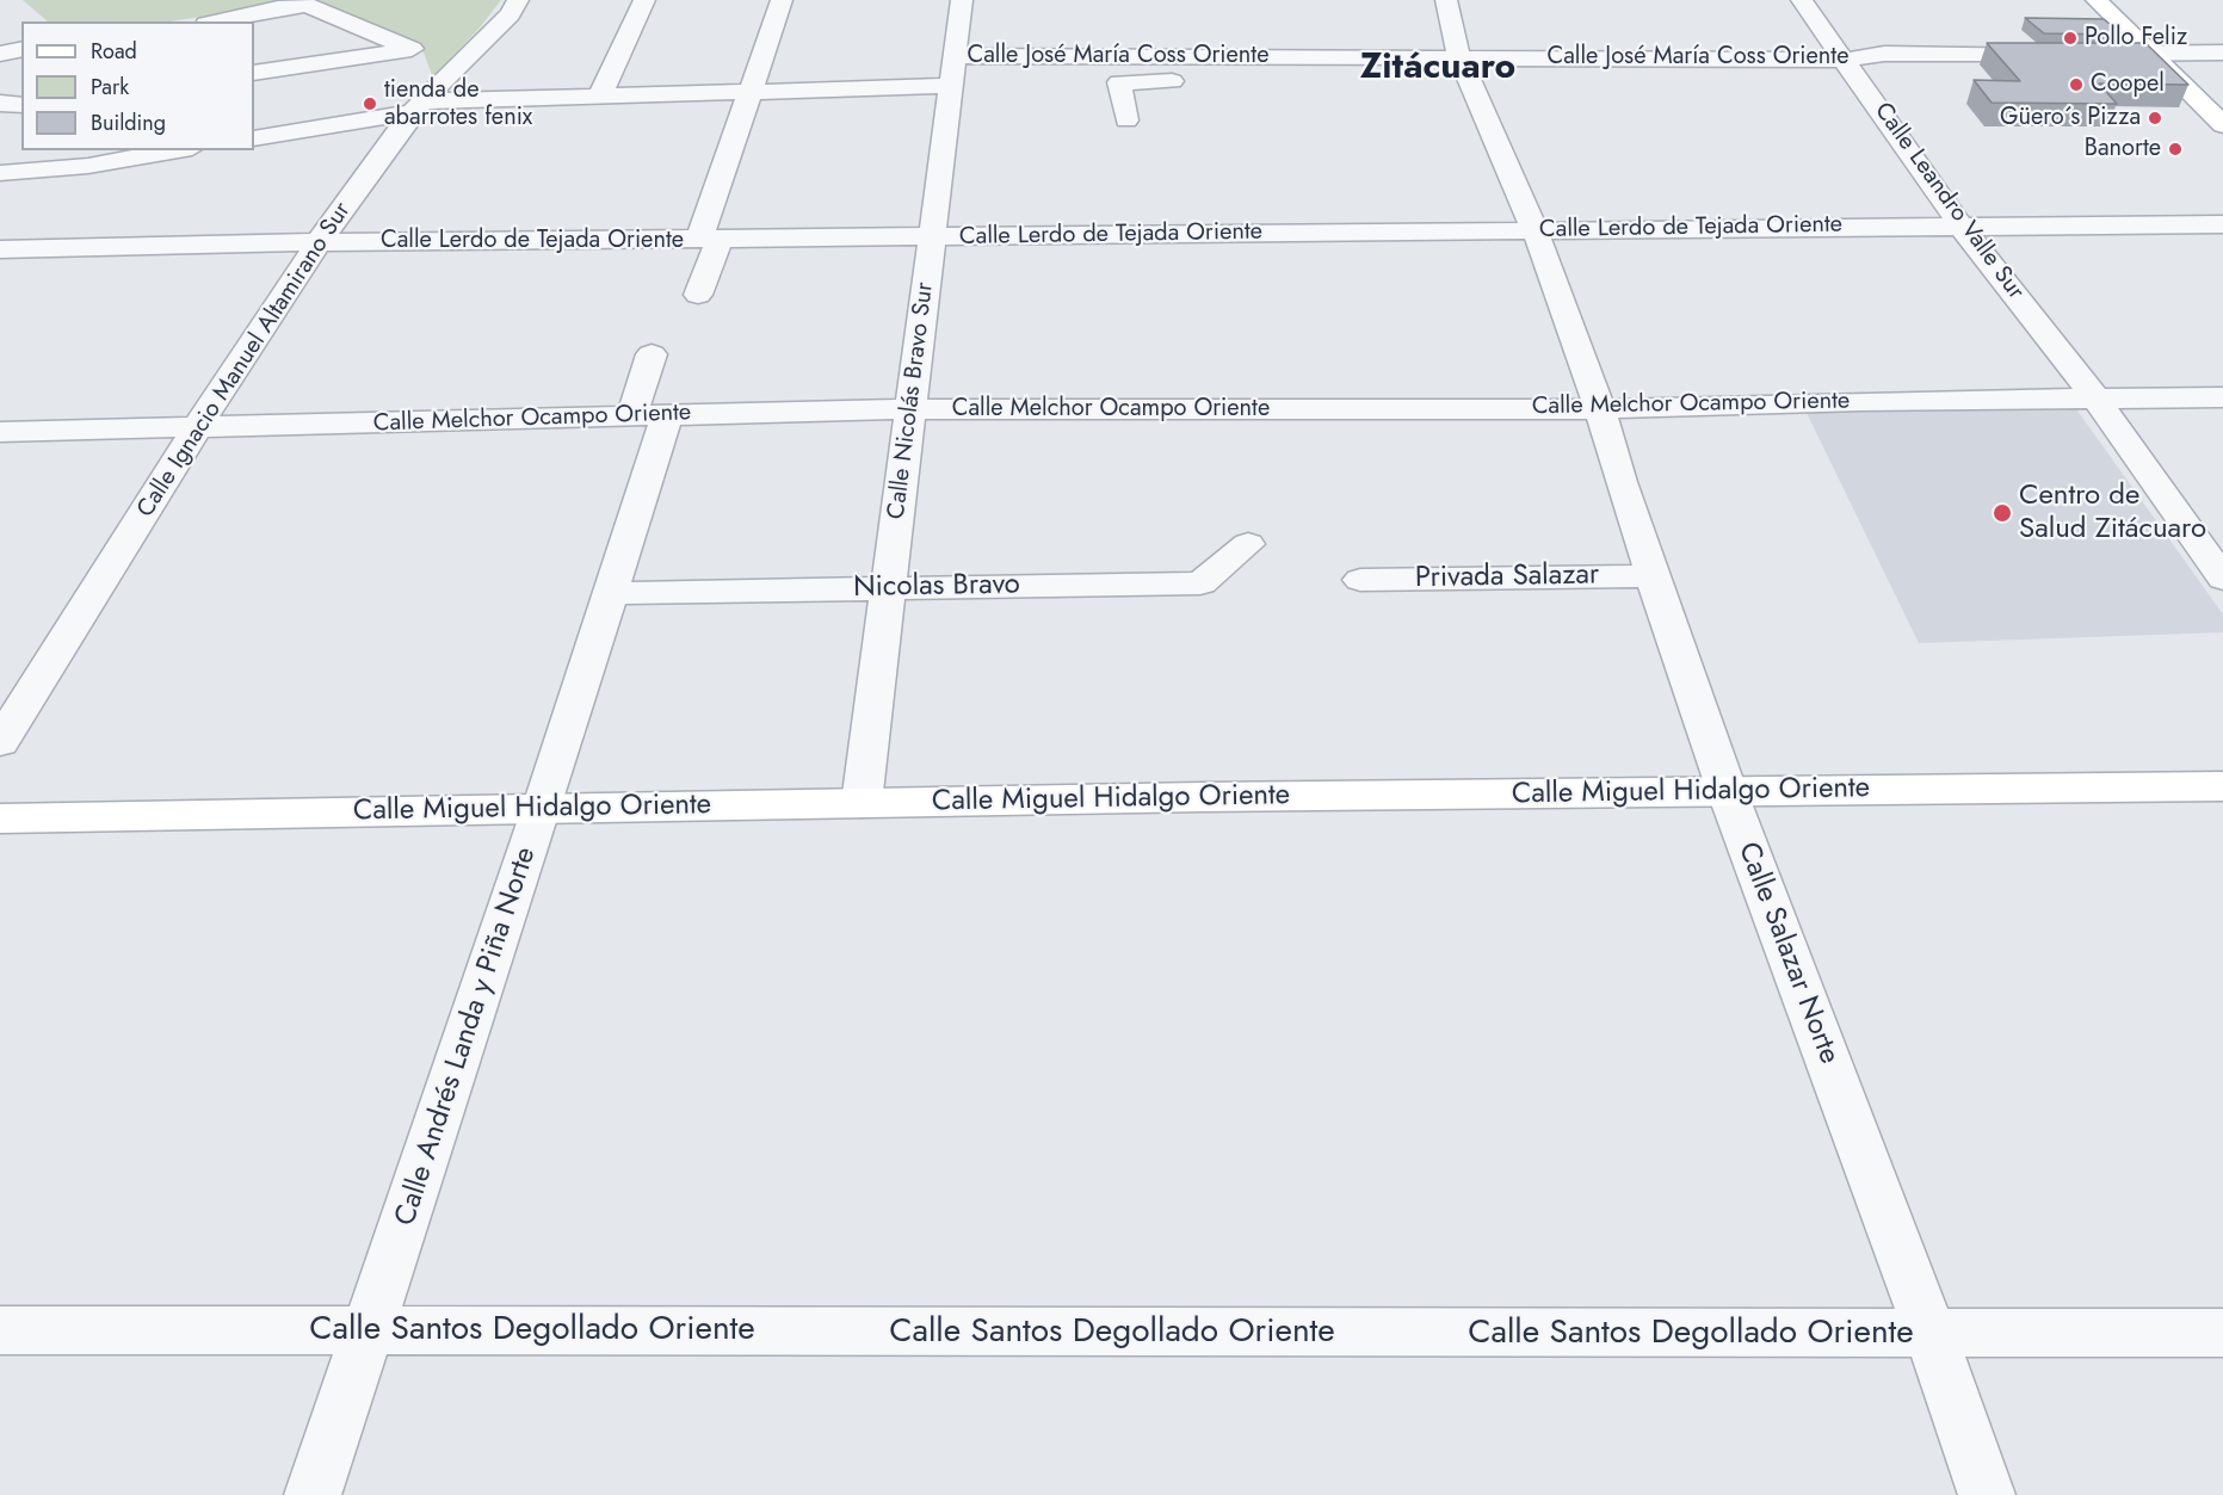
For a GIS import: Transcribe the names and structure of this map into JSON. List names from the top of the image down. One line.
{"streets":{"street":["Calle José María Coss Oriente","Calle Leandro Valle Sur","Calle Lerdo de Tejada Oriente","Calle Ignacio Manuel Altamirano Sur","Calle Nicolás Bravo Sur","Calle Melchor Ocampo Oriente","Privada Salazar","Nicolas Bravo","Calle Miguel Hidalgo Oriente","Calle Salazar Norte","Calle Andrés Landa y Piña Norte","Calle Santos Degollado Oriente"]},"crossings":[["Calle José María Coss Oriente","Calle Leandro Valle Sur"],["Calle José María Coss Oriente","Calle Ignacio Manuel Altamirano Sur"],["Calle José María Coss Oriente","Calle Nicolás Bravo Sur"],["Calle José María Coss Oriente","Calle Salazar Norte"],["Calle Leandro Valle Sur","Calle Lerdo de Tejada Oriente"],["Calle Leandro Valle Sur","Calle Melchor Ocampo Oriente"],["Calle Lerdo de Tejada Oriente","Calle Ignacio Manuel Altamirano Sur"],["Calle Lerdo de Tejada Oriente","Calle Nicolás Bravo Sur"],["Calle Lerdo de Tejada Oriente","Calle Salazar Norte"],["Calle Ignacio Manuel Altamirano Sur","Calle Melchor Ocampo Oriente"],["Calle Nicolás Bravo Sur","Calle Melchor Ocampo Oriente"],["Calle Nicolás Bravo Sur","Nicolas Bravo"],["Calle Nicolás Bravo Sur","Calle Miguel Hidalgo Oriente"],["Calle Melchor Ocampo Oriente","Calle Salazar Norte"],["Calle Melchor Ocampo Oriente","Calle Andrés Landa y Piña Norte"],["Privada Salazar","Calle Salazar Norte"],["Nicolas Bravo","Calle Andrés Landa y Piña Norte"],["Calle Miguel Hidalgo Oriente","Calle Salazar Norte"],["Calle Miguel Hidalgo Oriente","Calle Andrés Landa y Piña Norte"],["Calle Salazar Norte","Calle Santos Degollado Oriente"],["Calle Andrés Landa y Piña Norte","Calle Santos Degollado Oriente"]],"districts":["Zitácuaro"],"places":["Pollo Feliz","Coopel","tienda de abarrotes fenix","Güero´s Pizza","Banorte","Centro de Salud Zitácuaro"],"legend":["Road","Park","Building"]}
